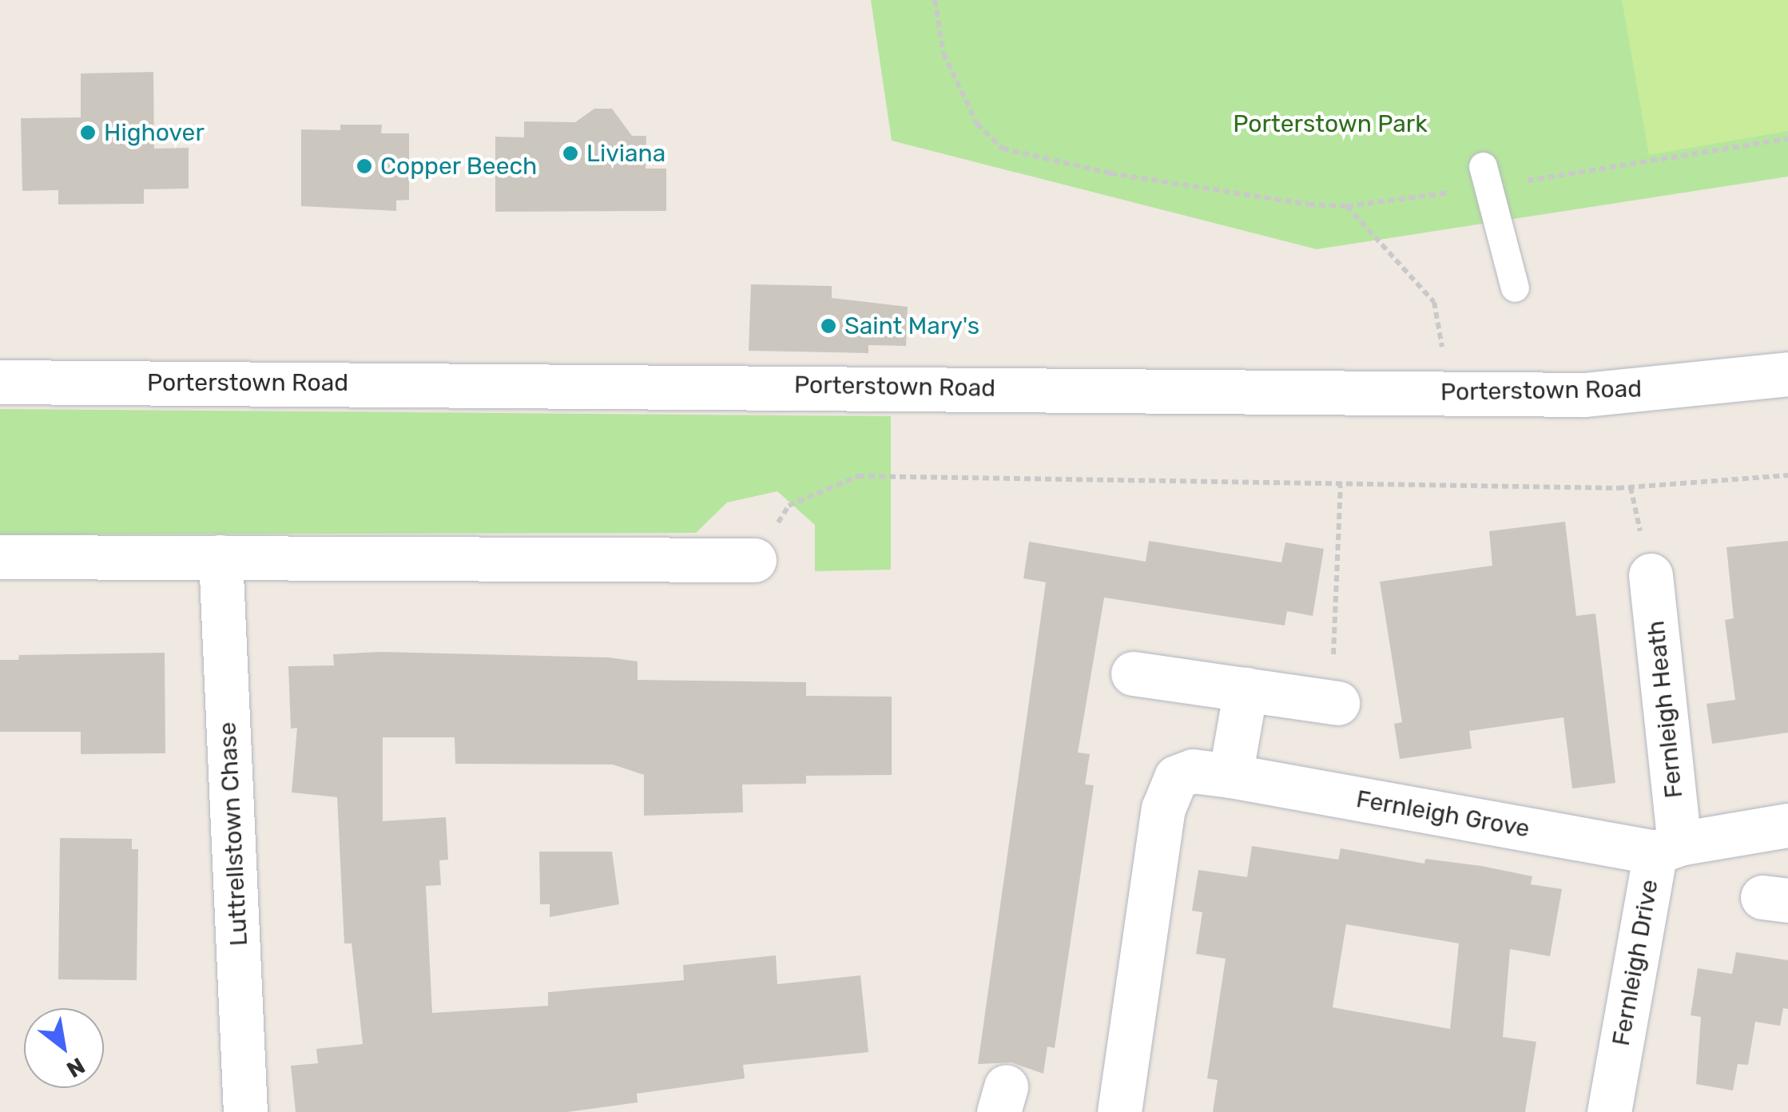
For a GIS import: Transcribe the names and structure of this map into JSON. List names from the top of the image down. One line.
{"streets":{"street":["Porterstown Road","Fernleigh Heath","Fernleigh Grove","Luttrellstown Chase","Fernleigh Drive"]},"crossings":[["Fernleigh Heath","Fernleigh Grove"],["Fernleigh Heath","Fernleigh Drive"],["Fernleigh Grove","Fernleigh Drive"]],"parks":["Porterstown Park"],"places":["Highover","Liviana","Copper Beech","Saint Mary's"],"north":"bottom right"}
